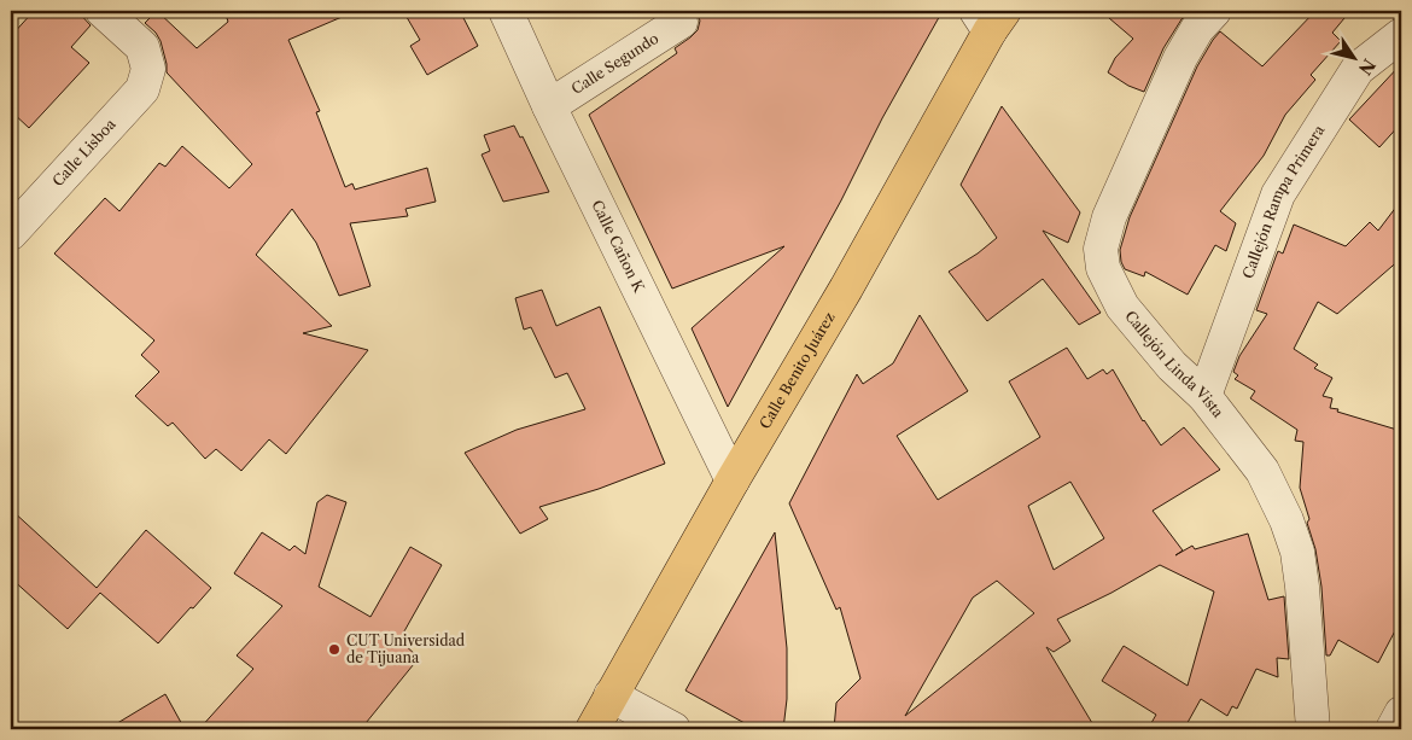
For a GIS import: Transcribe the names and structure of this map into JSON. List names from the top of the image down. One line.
{"streets":{"main road":["Calle Benito Juárez"],"street":["Calle Segundo","Calle Lisboa","Callejón Rampa Primera","Calle Cañon K","Callejón Linda Vista"]},"crossings":[["Calle Segundo","Calle Cañon K"],["Callejón Rampa Primera","Callejón Linda Vista"],["Calle Cañon K","Calle Benito Juárez"]],"places":["CUT Universidad de Tijuana"],"north":"bottom right"}
